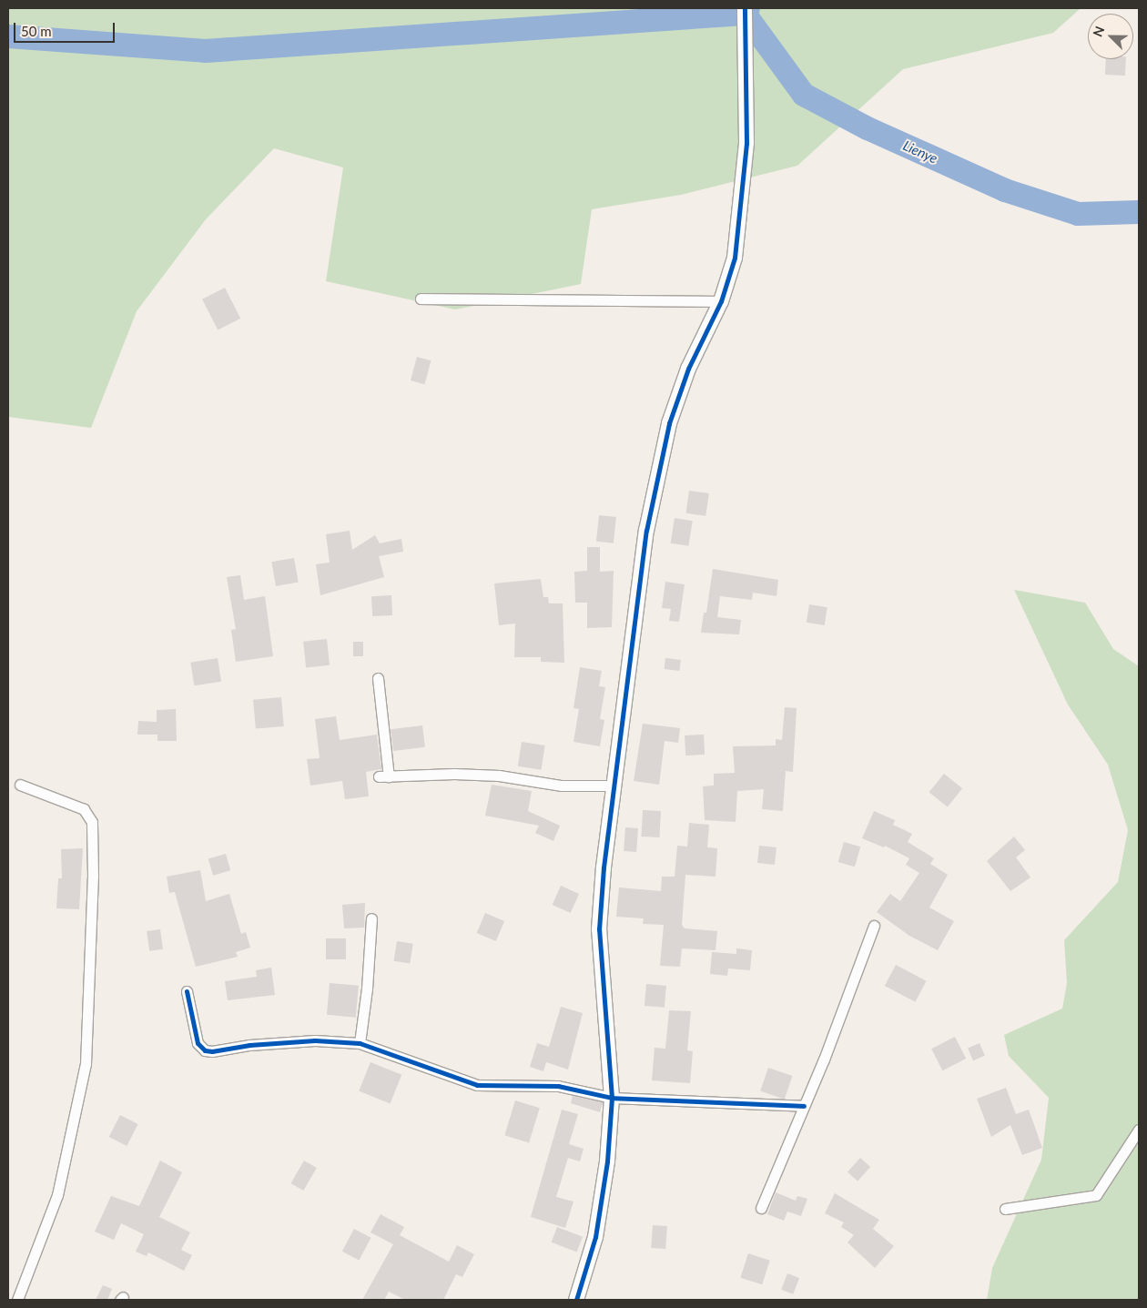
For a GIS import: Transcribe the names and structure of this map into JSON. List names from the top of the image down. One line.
{"water":["Lienye"],"scale_bar":"50 m","north":"top left"}
